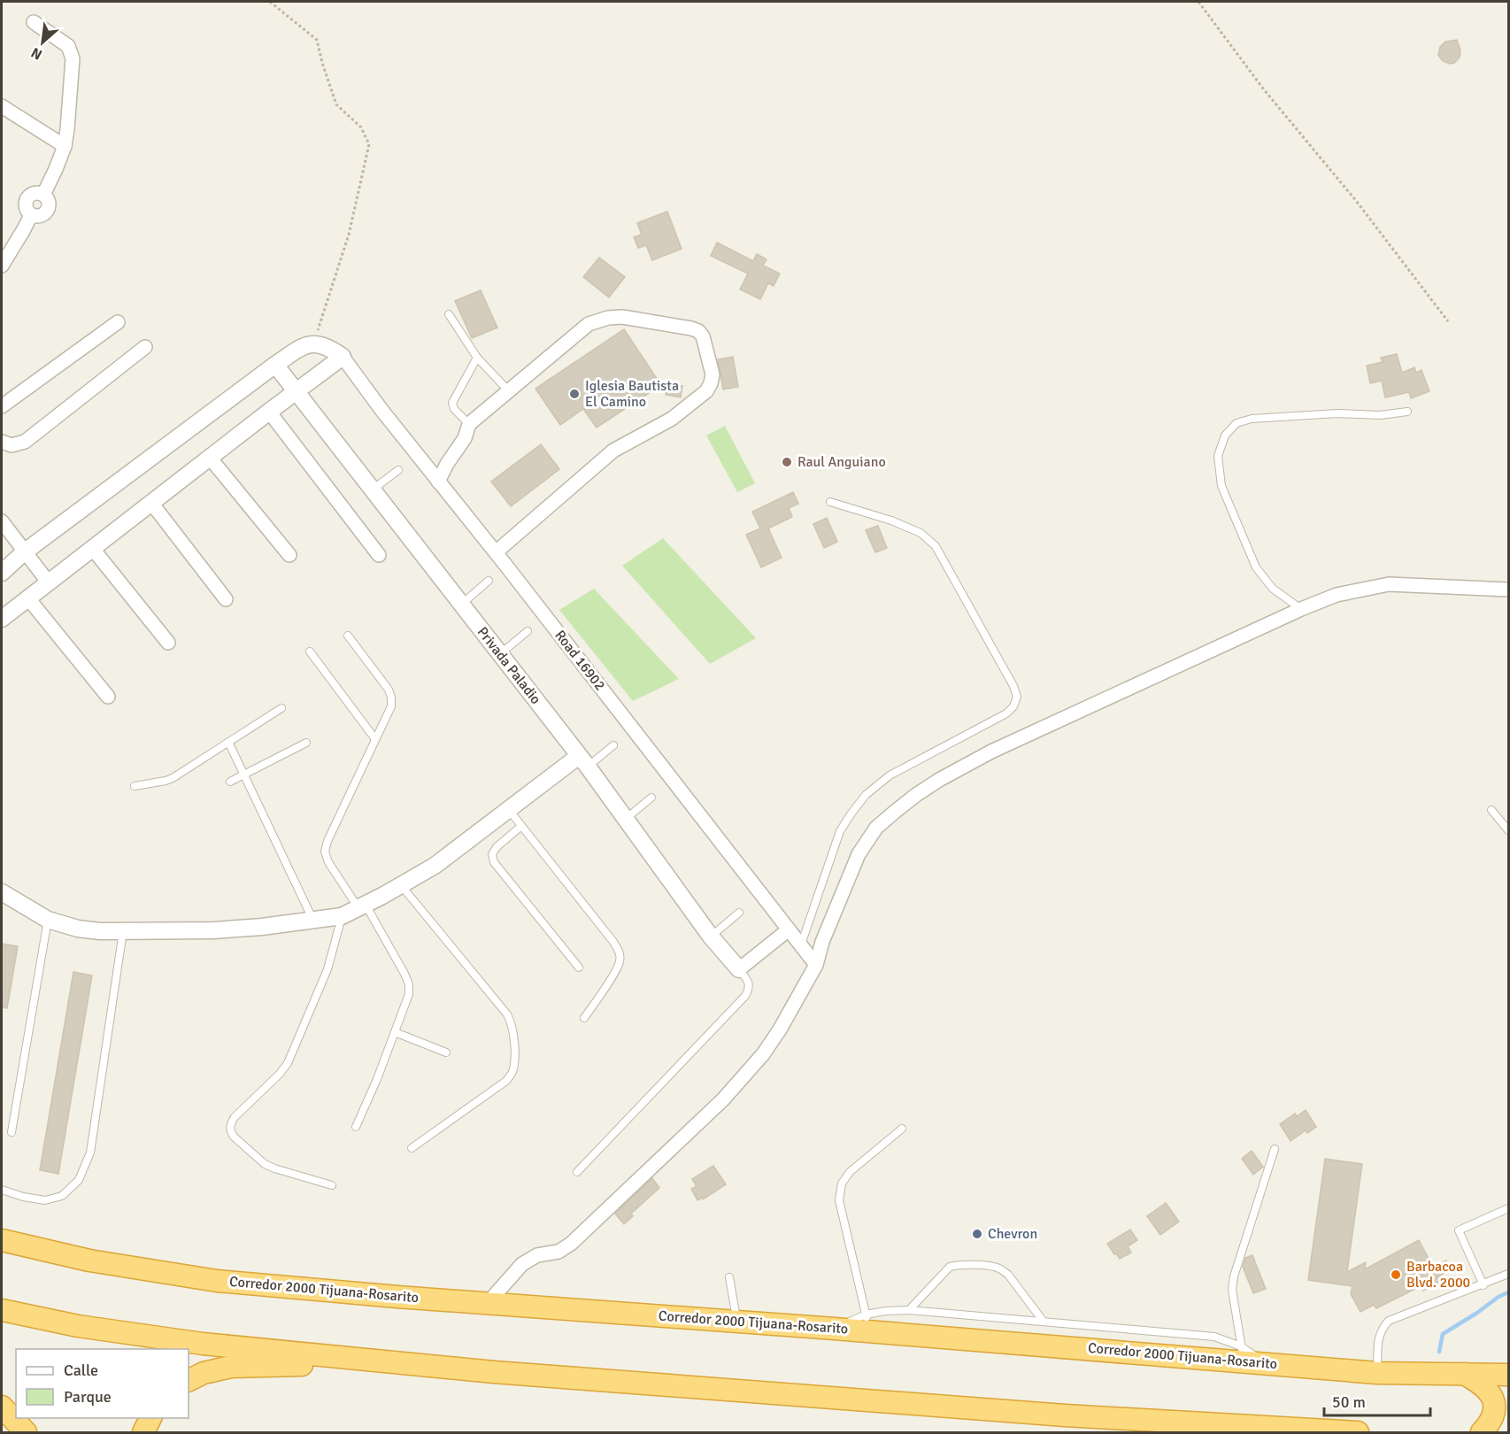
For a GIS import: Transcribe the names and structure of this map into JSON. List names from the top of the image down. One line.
{"streets":{"highway":["Corredor 2000 Tijuana-Rosarito"],"street":["Road 16902","Privada Paladio"]},"places":["Iglesia Bautista El Camino","Raul Anguiano","Chevron","Barbacoa Blvd. 2000"],"legend":["Calle","Parque"],"scale_bar":"50 m","north":"bottom left"}
